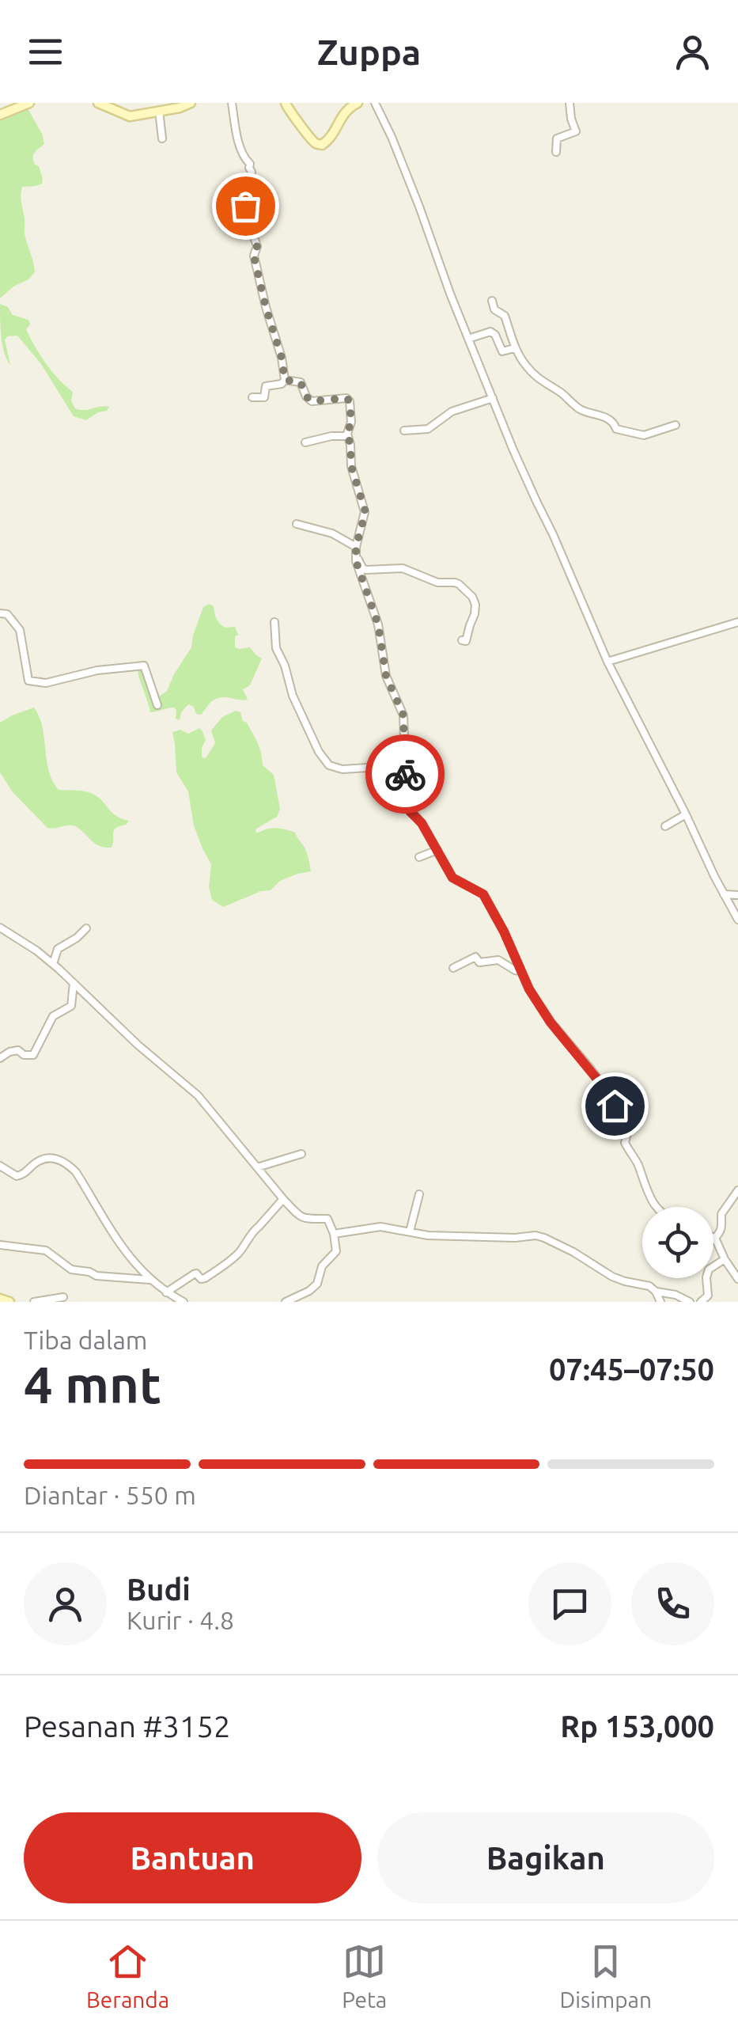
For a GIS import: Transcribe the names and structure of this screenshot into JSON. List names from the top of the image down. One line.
{"page":{"header":"Zuppa","heading":["4 mnt","Tiba dalam","07:45–07:50"],"panel":["Budi","Kurir · 4.8","Pesanan #3152","Rp 153,000"],"bar":"Diantar · 550 m","buttons":["Bantuan","Bagikan"],"tabs":["Beranda","Peta","Disimpan"]}}
